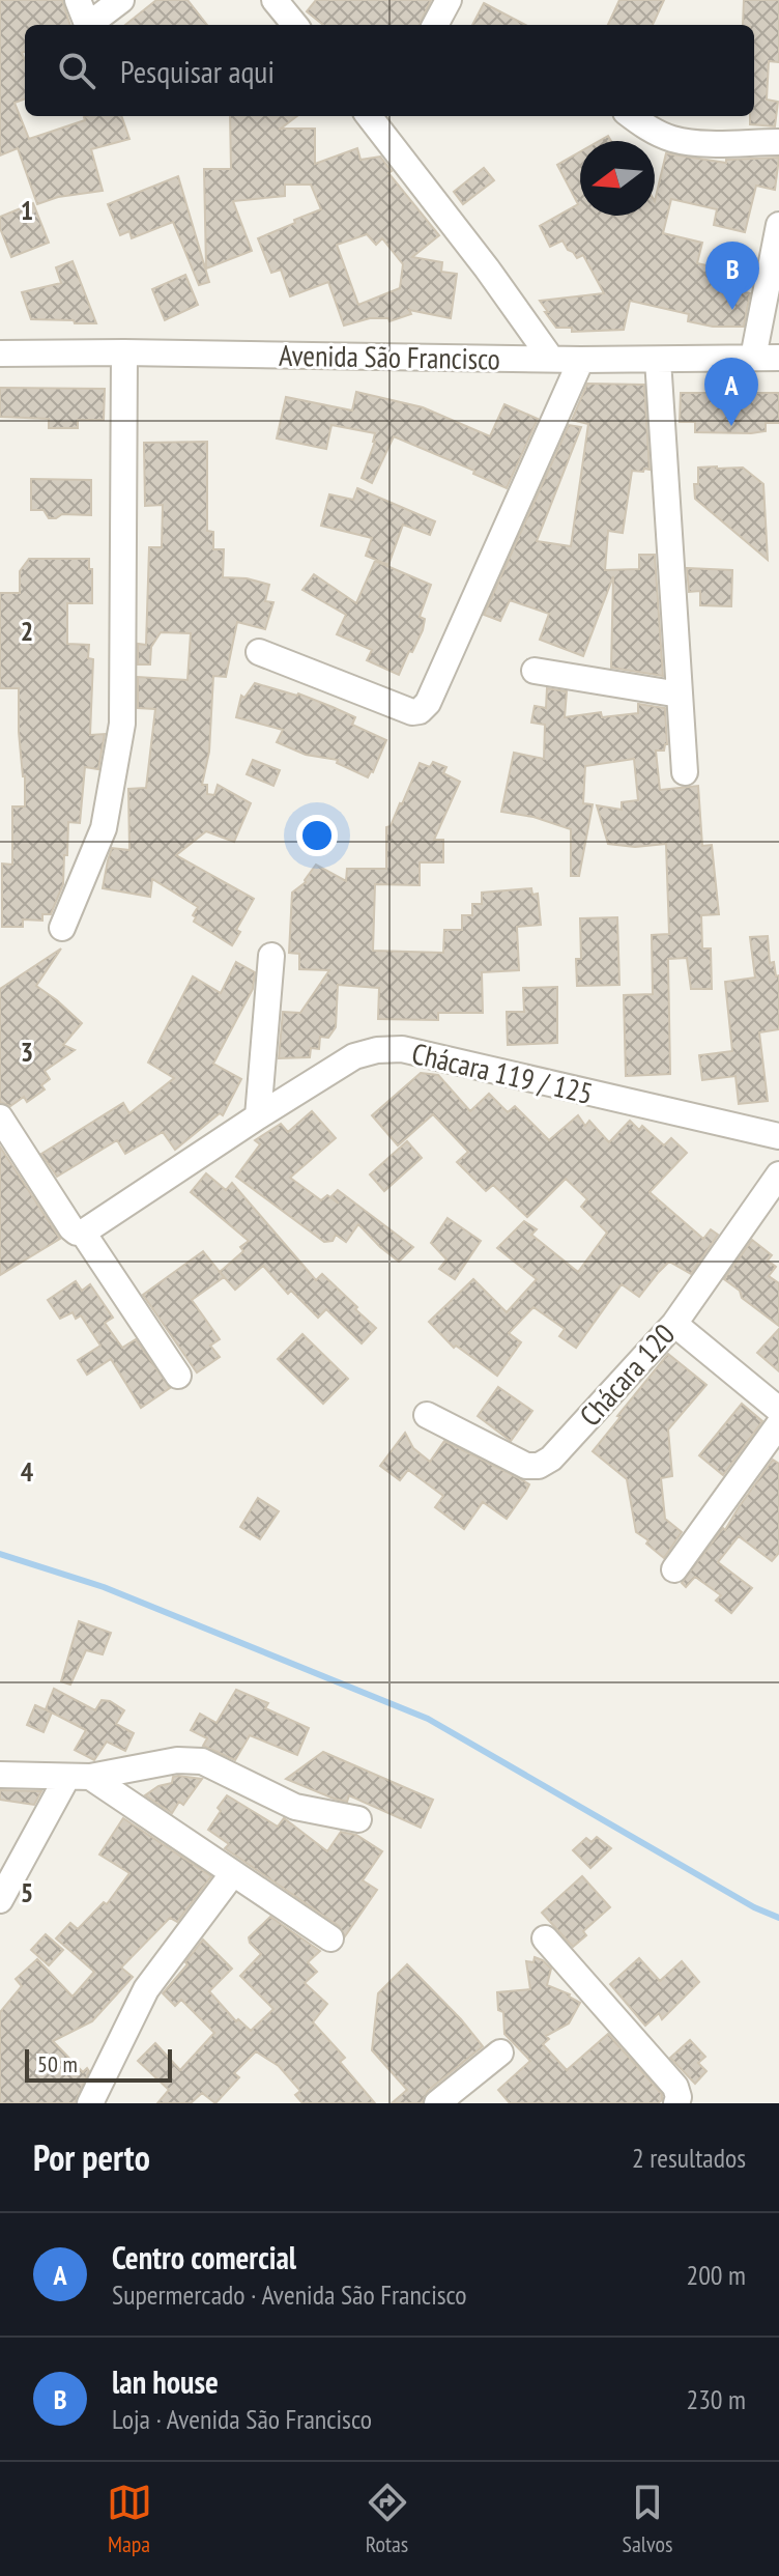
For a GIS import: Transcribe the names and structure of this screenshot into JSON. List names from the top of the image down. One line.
{"streets":{"street":["Avenida São Francisco","Chácara 119 / 125","Chácara 120"]},"scale_bar":"50 m","north":"left","page":{"search":"Pesquisar aqui","pins":["B","A"],"scale":"50 m","heading":["Por perto","2 resultados"],"list":[{"mark":"A","name":"Centro comercial","note":"Supermercado · Avenida São Francisco","value":"200 m"},{"mark":"B","name":"lan house","note":"Loja · Avenida São Francisco","value":"230 m"}],"nav":["Mapa","Rotas","Salvos"]},"grid":{"rows":["1","2","3","4","5"]}}
